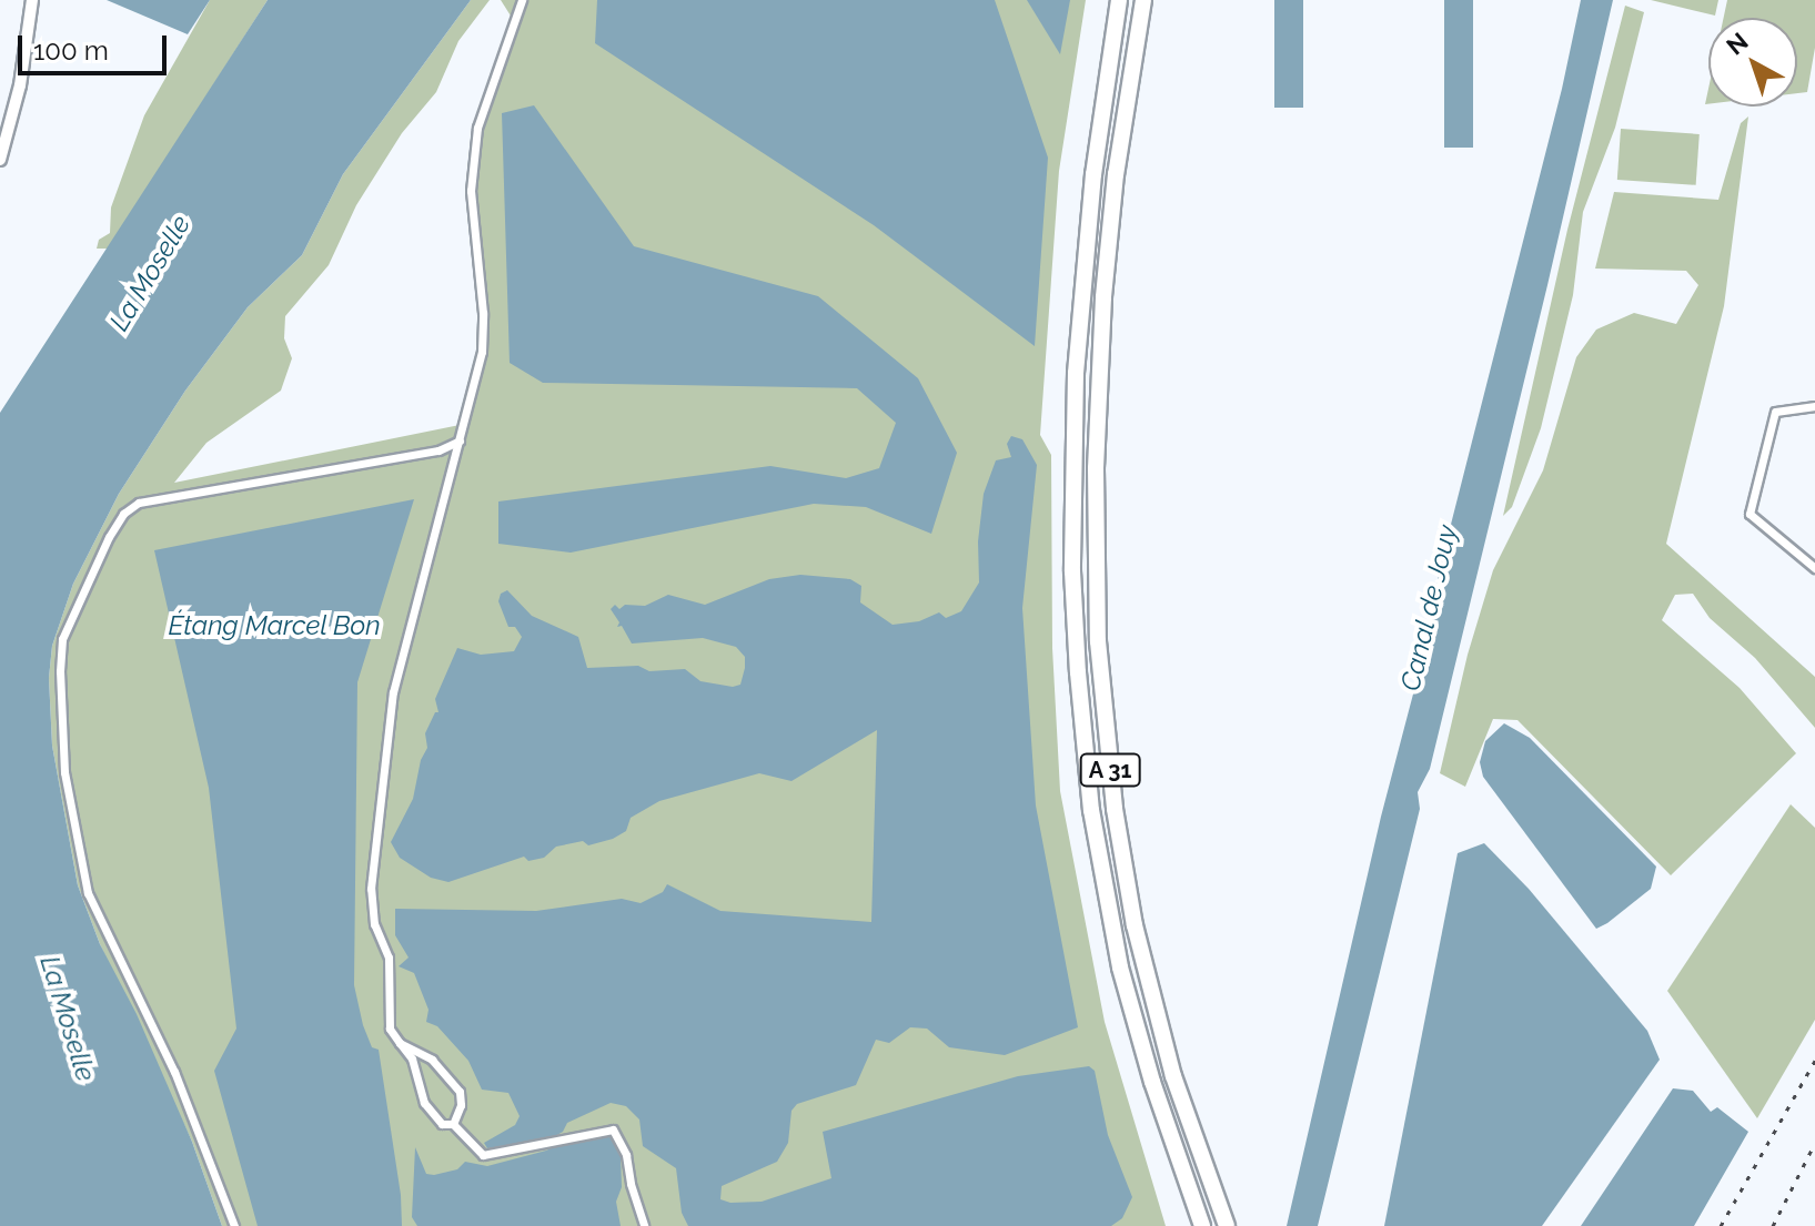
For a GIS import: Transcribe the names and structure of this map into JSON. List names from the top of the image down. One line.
{"streets":{"highway":["A 31"]},"water":["La Moselle","Canal de Jouy","Étang Marcel Bon"],"scale_bar":"100 m","north":"top left"}
